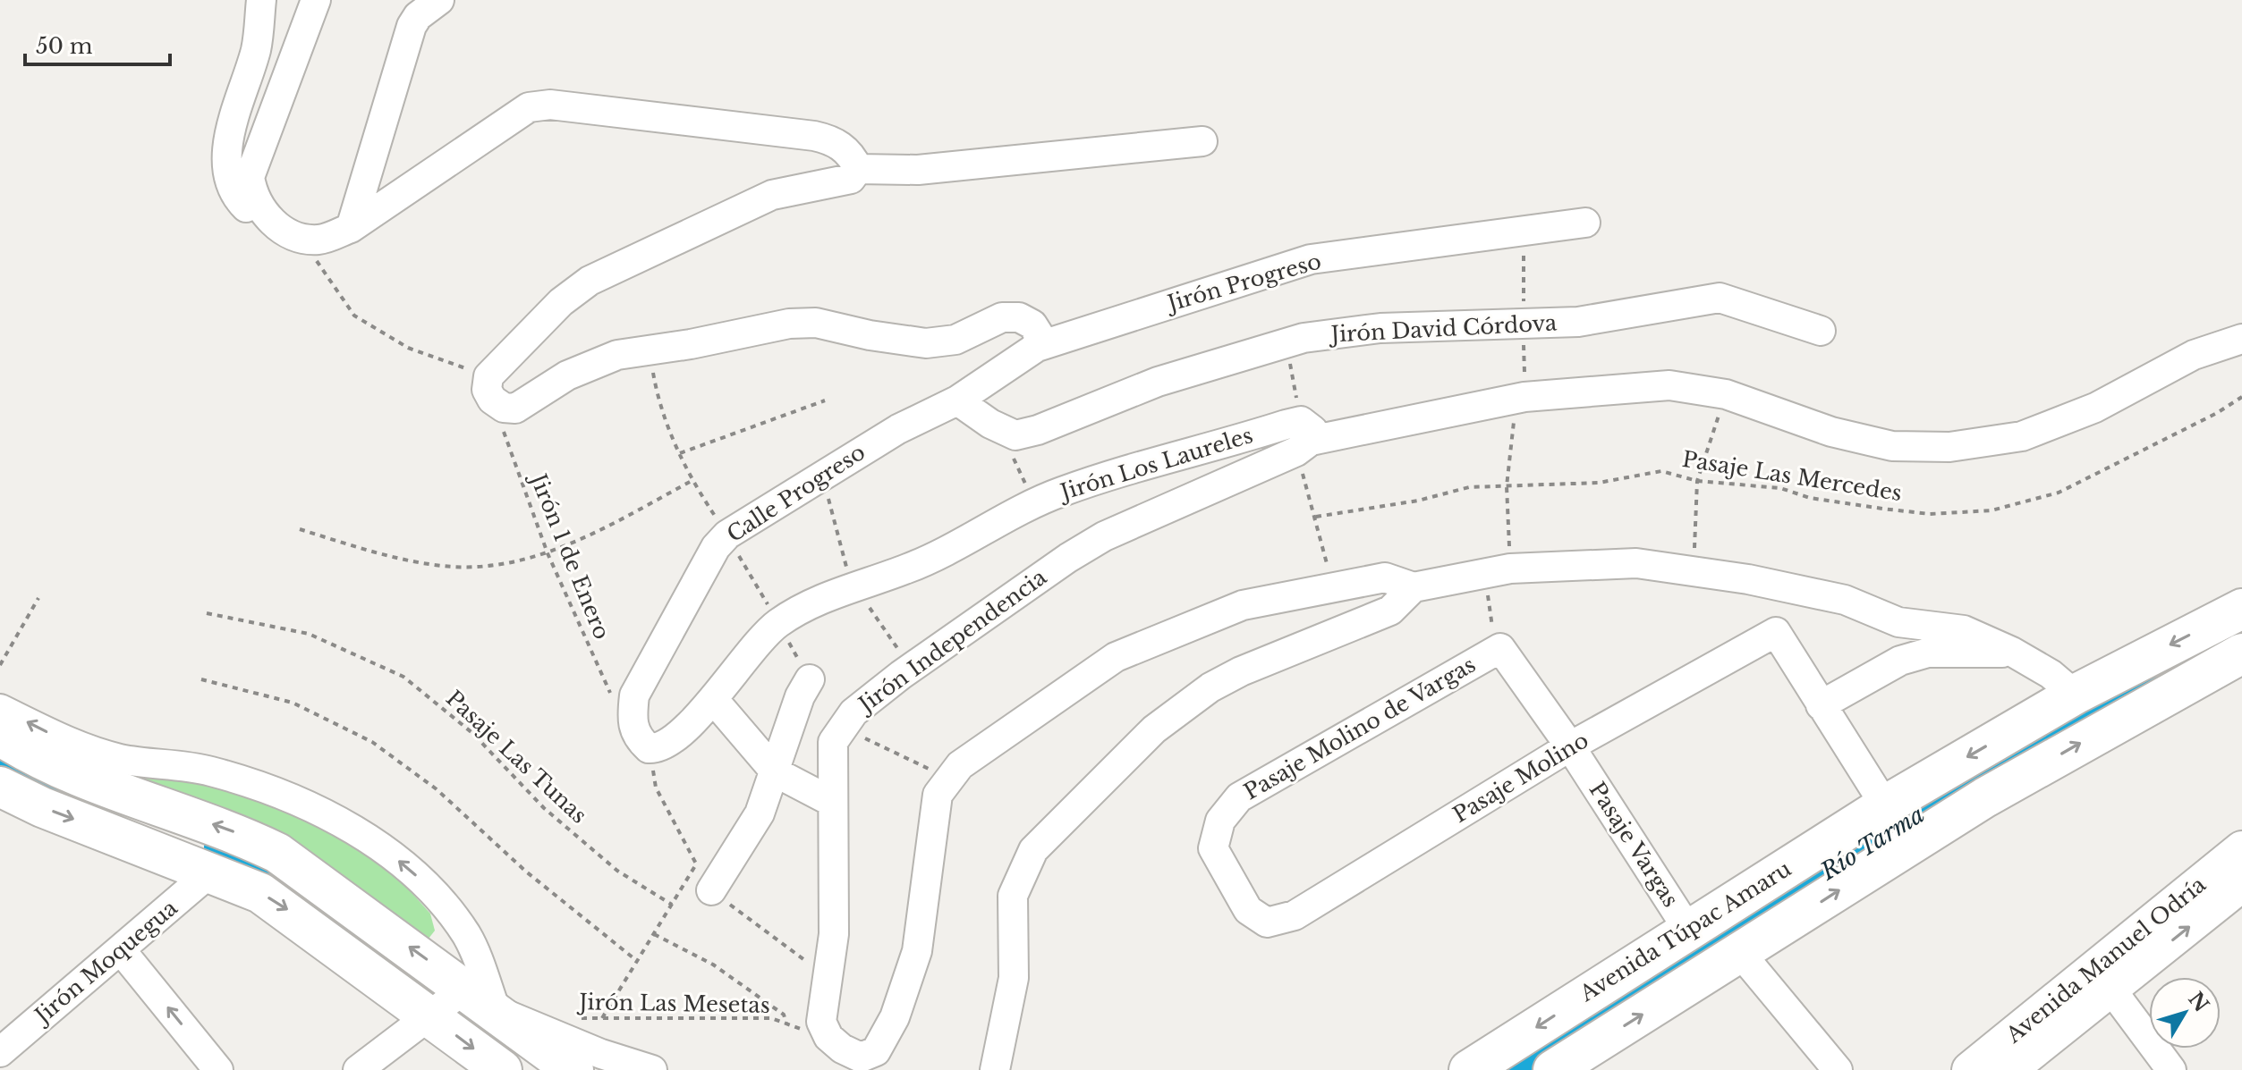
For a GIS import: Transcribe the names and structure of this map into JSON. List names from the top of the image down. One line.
{"streets":{"highway":["Avenida Túpac Amaru"],"main road":["Avenida Manuel Odría"],"street":["Jirón Progreso","Jirón David Córdova","Jirón Los Laureles","Calle Progreso","Jirón Independencia","Pasaje Molino de Vargas","Pasaje Molino","Pasaje Vargas","Jirón Moquegua"],"path":["Pasaje Las Mercedes","Jirón 1 de Enero","Pasaje Las Tunas","Jirón Las Mesetas"]},"crossings":[["Jirón Progreso","Calle Progreso"],["Jirón Los Laureles","Jirón Independencia"],["Calle Progreso","Jirón 1 de Enero"],["Jirón Independencia","Jirón Las Mesetas"],["Pasaje Molino de Vargas","Pasaje Molino"],["Pasaje Molino de Vargas","Pasaje Vargas"],["Pasaje Molino","Pasaje Vargas"],["Pasaje Vargas","Avenida Túpac Amaru"]],"water":["Río Tarma"],"scale_bar":"50 m","north":"top right"}
